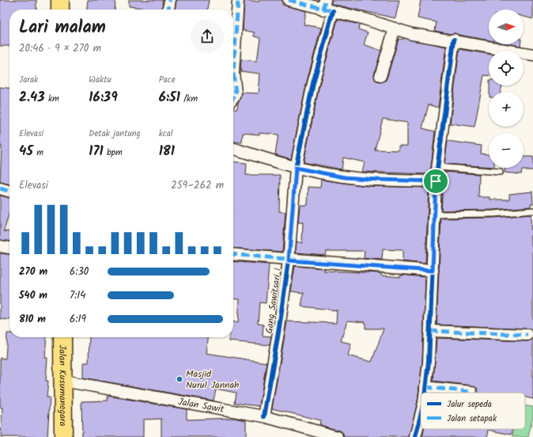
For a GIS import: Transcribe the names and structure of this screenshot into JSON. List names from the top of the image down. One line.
{"streets":{"main road":["Jalan Kusumanegara"],"street":["Gang Sawitsari I","Jalan Sawit"]},"crossings":[["Gang Sawitsari I","Jalan Sawit"],["Jalan Kusumanegara","Jalan Sawit"]],"places":["Masjid Nurul Jannah"],"legend":["Jalur sepeda","Jalan setapak"],"north":"right","page":{"map_buttons":["+","−"],"heading":["Lari malam","20:46 · 9 × 270 m"],"stats":[["Jarak","2.43 km"],["Waktu","16:39"],["Pace","6:51 /km"],["Elevasi","45 m"],["Detak jantung","171 bpm"],["kcal","181"]],"chart":["Elevasi","259–262 m"],"list":[{"name":"270 m","note":"6:30"},{"name":"540 m","note":"7:14"},{"name":"810 m","note":"6:19"}]}}
